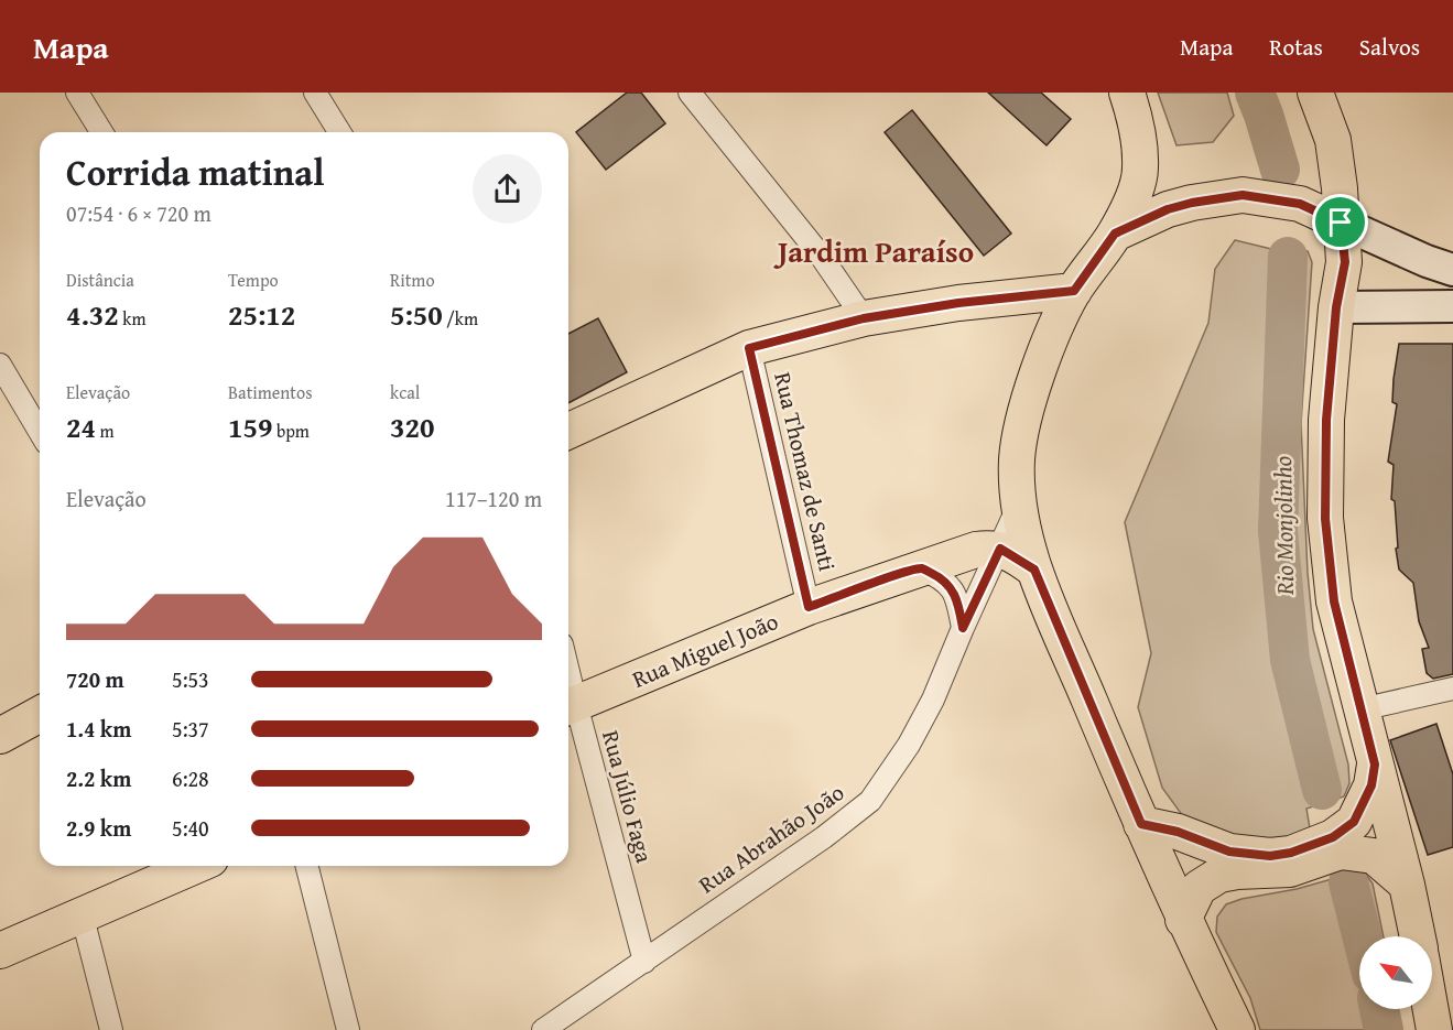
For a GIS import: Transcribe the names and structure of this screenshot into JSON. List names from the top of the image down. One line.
{"streets":{"main road":["Rua Miguel João"],"street":["Rua Thomaz de Santi","Rua Júlio Faga","Rua Abrahão João"]},"crossings":[["Rua Thomaz de Santi","Rua Miguel João"],["Rua Miguel João","Rua Júlio Faga"],["Rua Miguel João","Rua Abrahão João"],["Rua Júlio Faga","Rua Abrahão João"]],"districts":["Jardim Paraíso"],"water":["Rio Monjolinho"],"north":"top left","page":{"header":"Mapa","nav":["Mapa","Rotas","Salvos"],"heading":["Corrida matinal","07:54 · 6 × 720 m"],"stats":[["Distância","4.32 km"],["Tempo","25:12"],["Ritmo","5:50 /km"],["Elevação","24 m"],["Batimentos","159 bpm"],["kcal","320"]],"chart":["Elevação","117–120 m"],"list":[{"name":"720 m","note":"5:53"},{"name":"1.4 km","note":"5:37"},{"name":"2.2 km","note":"6:28"},{"name":"2.9 km","note":"5:40"}]}}
